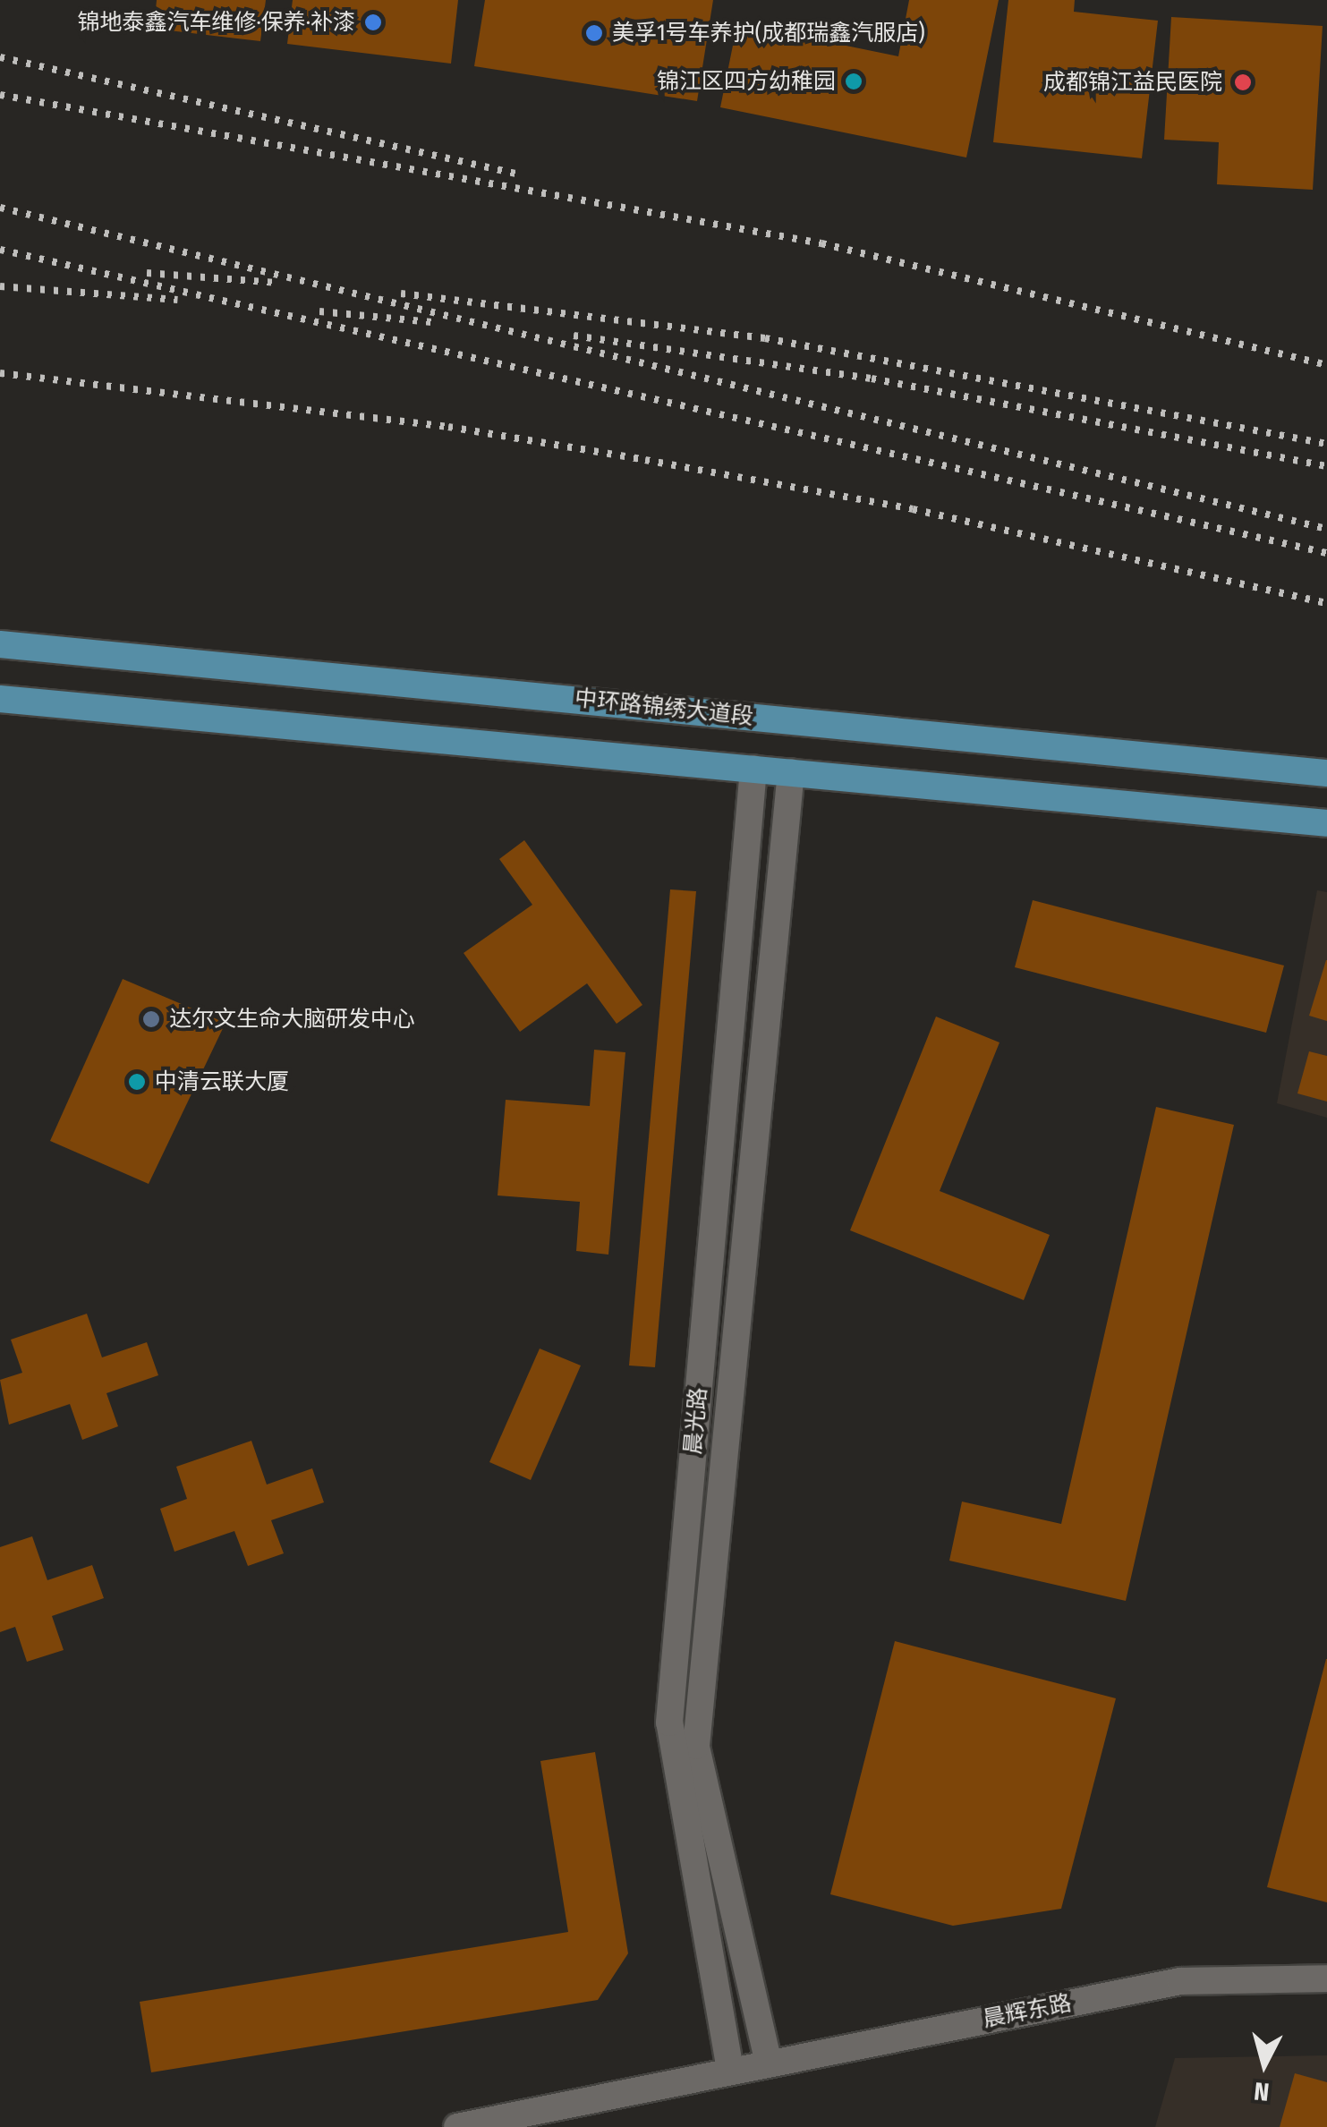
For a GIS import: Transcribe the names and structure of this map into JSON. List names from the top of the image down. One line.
{"streets":{"main road":["中环路锦绣大道段"],"street":["晨光路","晨辉东路"]},"crossings":[["晨光路","晨辉东路"]],"places":["锦地泰鑫汽车维修·保养·补漆","美孚1号车养护(成都瑞鑫汽服店)","锦江区四方幼稚园","成都锦江益民医院","达尔文生命大脑研发中心","中清云联大厦"],"north":"bottom"}
